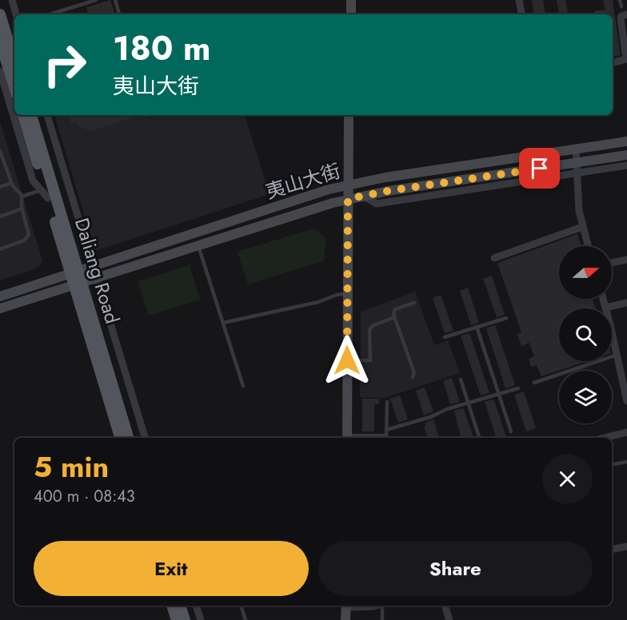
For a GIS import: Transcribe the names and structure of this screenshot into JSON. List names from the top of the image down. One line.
{"streets":{"main road":["夷山大街","Daliang Road"]},"crossings":[["夷山大街","Daliang Road"]],"north":"right","page":{"turn":["180 m","夷山大街"],"heading":["5 min","400 m · 08:43"],"buttons":["Exit","Share"]}}
